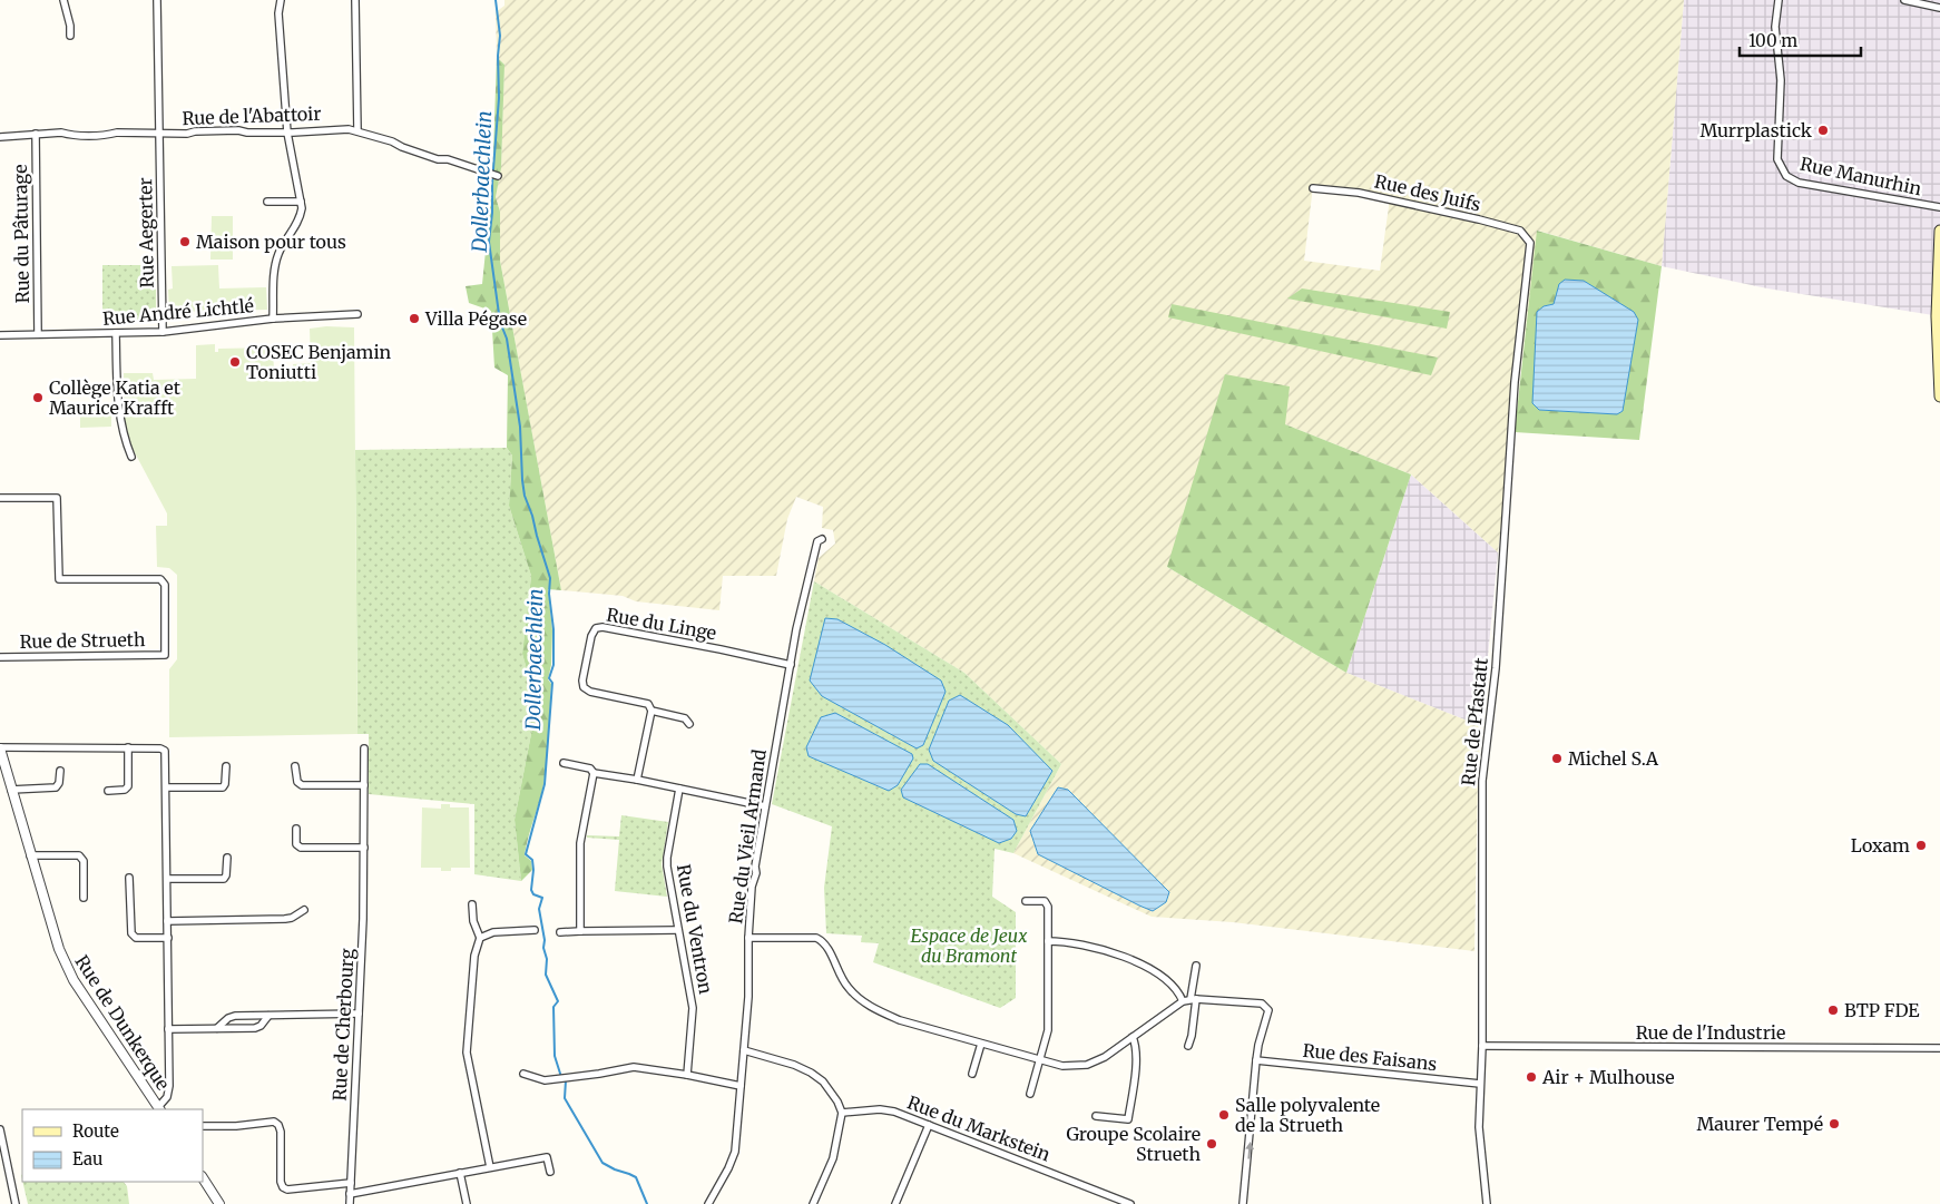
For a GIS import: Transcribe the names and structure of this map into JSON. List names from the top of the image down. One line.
{"streets":{"street":["Rue de l'Abattoir","Rue Manurhin","Rue des Juifs","Rue Aegerter","Rue du Pâturage","Rue André Lichtlé","Rue du Linge","Rue de Strueth","Rue de Pfastatt","Rue du Vieil Armand","Rue du Ventron","Rue de Dunkerque","Rue de Cherbourg","Rue de l'Industrie","Rue des Faisans","Rue du Markstein"]},"crossings":[["Rue de l'Abattoir","Rue Aegerter"],["Rue de l'Abattoir","Rue du Pâturage"],["Rue des Juifs","Rue de Pfastatt"],["Rue Aegerter","Rue André Lichtlé"],["Rue du Pâturage","Rue André Lichtlé"],["Rue du Linge","Rue du Vieil Armand"],["Rue de Pfastatt","Rue de l'Industrie"],["Rue de Pfastatt","Rue des Faisans"]],"water":["Dollerbaechlein"],"parks":["Espace de Jeux du Bramont"],"places":["Murrplastick","Maison pour tous","Villa Pégase","COSEC Benjamin Toniutti","Collège Katia et Maurice Krafft","Michel S.A","Loxam","BTP FDE","Air + Mulhouse","Salle polyvalente de la Strueth","Maurer Tempé","Groupe Scolaire Strueth"],"legend":["Route","Eau"],"scale_bar":"100 m"}
